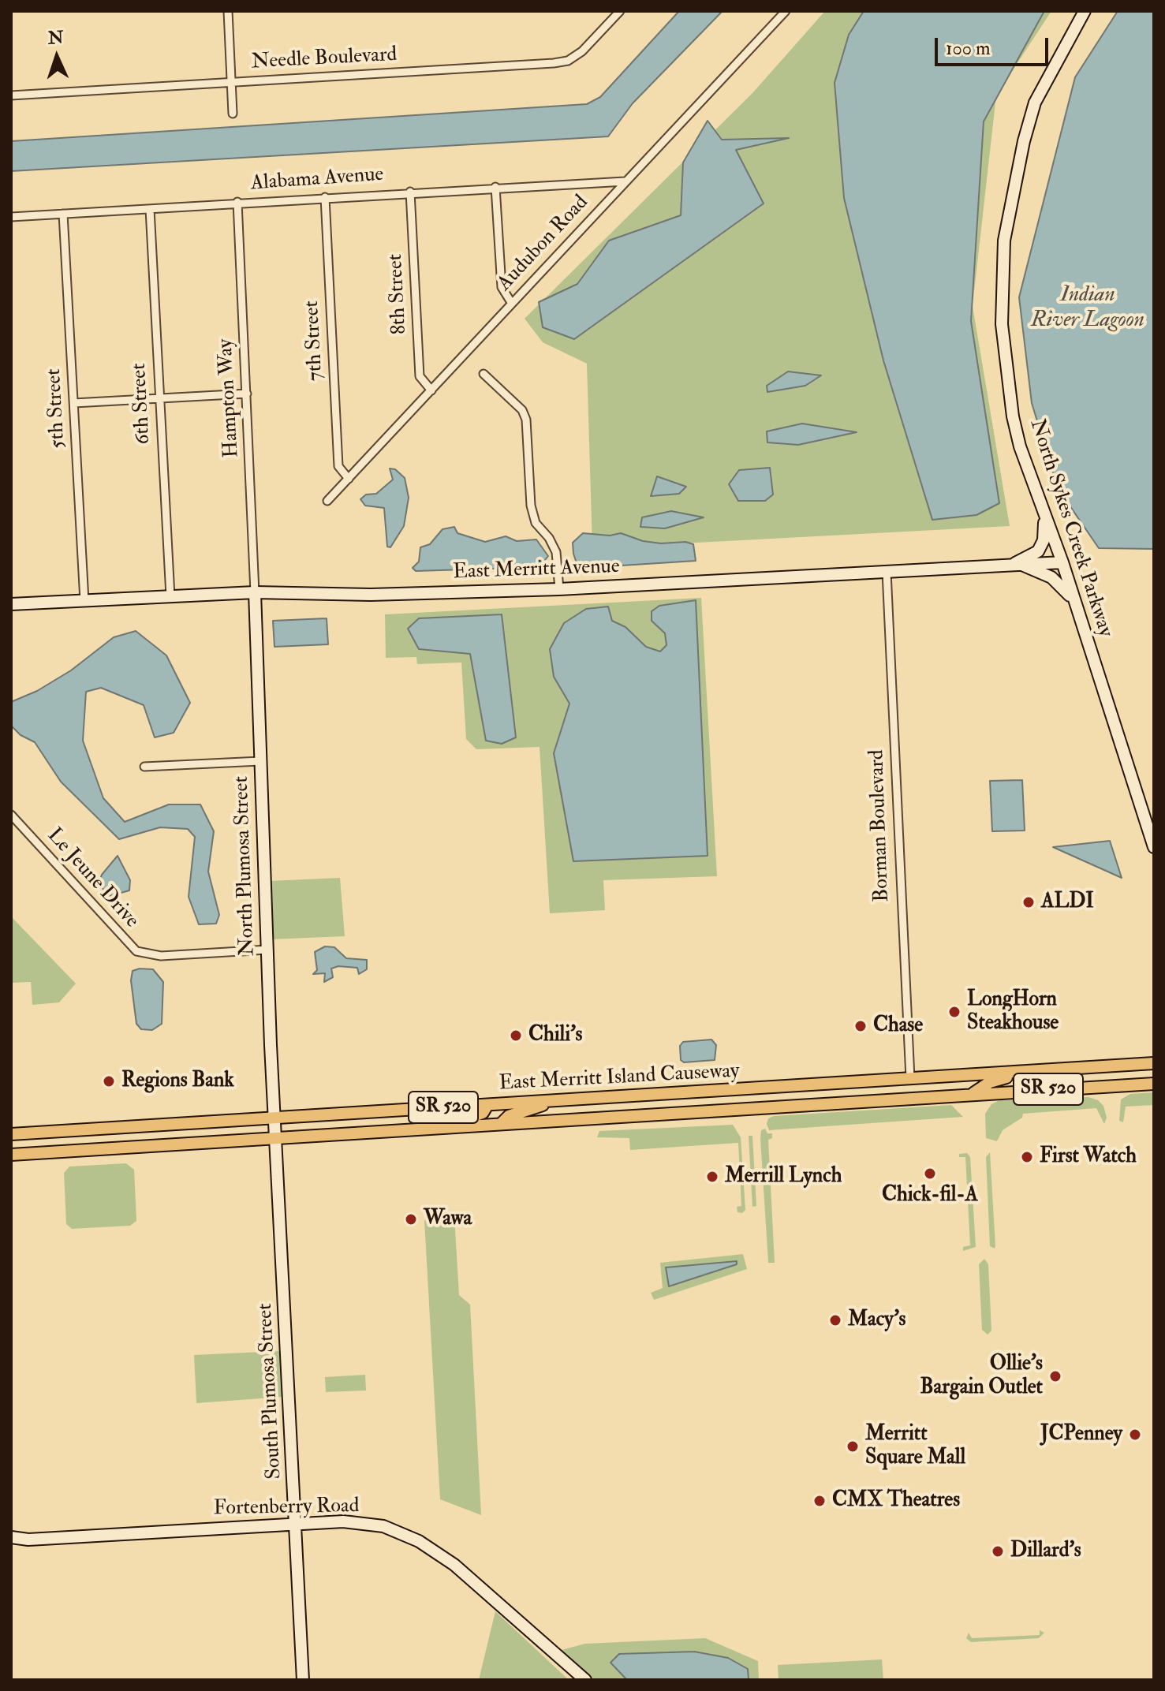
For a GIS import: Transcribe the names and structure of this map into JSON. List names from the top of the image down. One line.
{"streets":{"main road":["East Merritt Island Causeway","SR 520"],"street":["Needle Boulevard","Alabama Avenue","Audubon Road","8th Street","7th Street","Hampton Way","6th Street","5th Street","North Sykes Creek Parkway","East Merritt Avenue","Borman Boulevard","North Plumosa Street","Le Jeune Drive","South Plumosa Street","Fortenberry Road"]},"crossings":[["Alabama Avenue","Audubon Road"],["Alabama Avenue","8th Street"],["Alabama Avenue","7th Street"],["Alabama Avenue","Hampton Way"],["Alabama Avenue","6th Street"],["Alabama Avenue","5th Street"],["Audubon Road","8th Street"],["Audubon Road","7th Street"],["Hampton Way","East Merritt Avenue"],["Hampton Way","North Plumosa Street"],["6th Street","East Merritt Avenue"],["5th Street","East Merritt Avenue"],["North Sykes Creek Parkway","East Merritt Avenue"],["East Merritt Avenue","Borman Boulevard"],["East Merritt Avenue","North Plumosa Street"],["Borman Boulevard","East Merritt Island Causeway"],["North Plumosa Street","Le Jeune Drive"],["North Plumosa Street","East Merritt Island Causeway"],["North Plumosa Street","South Plumosa Street"],["East Merritt Island Causeway","South Plumosa Street"],["South Plumosa Street","Fortenberry Road"]],"water":["Indian River Lagoon"],"places":["ALDI","LongHorn Steakhouse","Chase","Chili's","Regions Bank","First Watch","Chick-fil-A","Merrill Lynch","Wawa","Macy's","Ollie's Bargain Outlet","JCPenney","Merritt Square Mall","CMX Theatres","Dillard's"],"scale_bar":"100 m","north":"top"}
